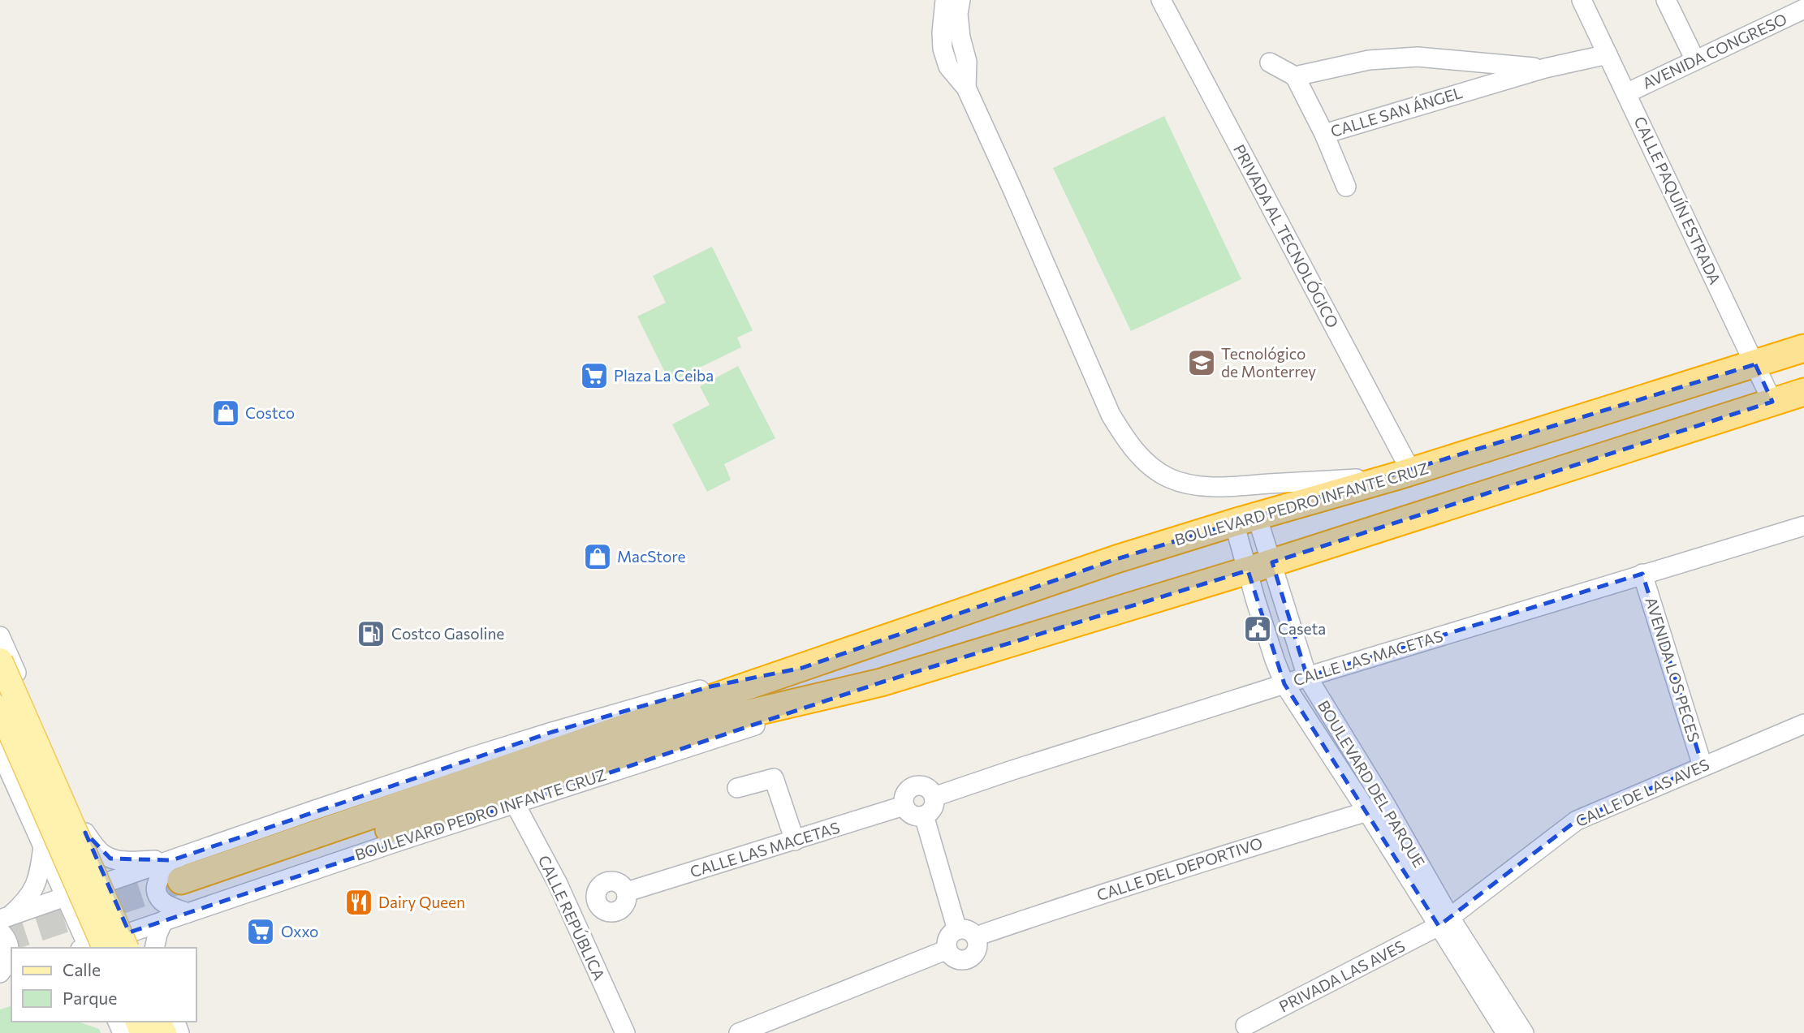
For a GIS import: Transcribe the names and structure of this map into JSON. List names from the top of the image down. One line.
{"streets":{"highway":["BOULEVARD PEDRO INFANTE CRUZ"],"street":["AVENIDA CONGRESO","CALLE SAN ÁNGEL","CALLE PAQUÍN ESTRADA","PRIVADA AL TECNOLÓGICO","CALLE LAS MACETAS","AVENIDA LOS PECES","BOULEVARD DEL PARQUE","CALLE DE LAS AVES","CALLE DEL DEPORTIVO","CALLE REPÚBLICA","PRIVADA LAS AVES"]},"crossings":[["AVENIDA CONGRESO","CALLE PAQUÍN ESTRADA"],["CALLE SAN ÁNGEL","CALLE PAQUÍN ESTRADA"],["CALLE PAQUÍN ESTRADA","BOULEVARD PEDRO INFANTE CRUZ"],["PRIVADA AL TECNOLÓGICO","BOULEVARD PEDRO INFANTE CRUZ"],["BOULEVARD PEDRO INFANTE CRUZ","BOULEVARD DEL PARQUE"],["BOULEVARD PEDRO INFANTE CRUZ","CALLE REPÚBLICA"],["CALLE LAS MACETAS","AVENIDA LOS PECES"],["CALLE LAS MACETAS","BOULEVARD DEL PARQUE"],["AVENIDA LOS PECES","CALLE DE LAS AVES"],["BOULEVARD DEL PARQUE","CALLE DE LAS AVES"],["BOULEVARD DEL PARQUE","CALLE DEL DEPORTIVO"],["BOULEVARD DEL PARQUE","PRIVADA LAS AVES"],["CALLE DE LAS AVES","PRIVADA LAS AVES"]],"places":{"school or university":["Tecnológico de Monterrey"],"supermarket":["Plaza La Ceiba","Oxxo"],"shop":["Costco","MacStore"],"public building":["Caseta"],"fuel station":["Costco Gasoline"],"restaurant":["Dairy Queen"]},"legend":["Calle","Parque"]}
